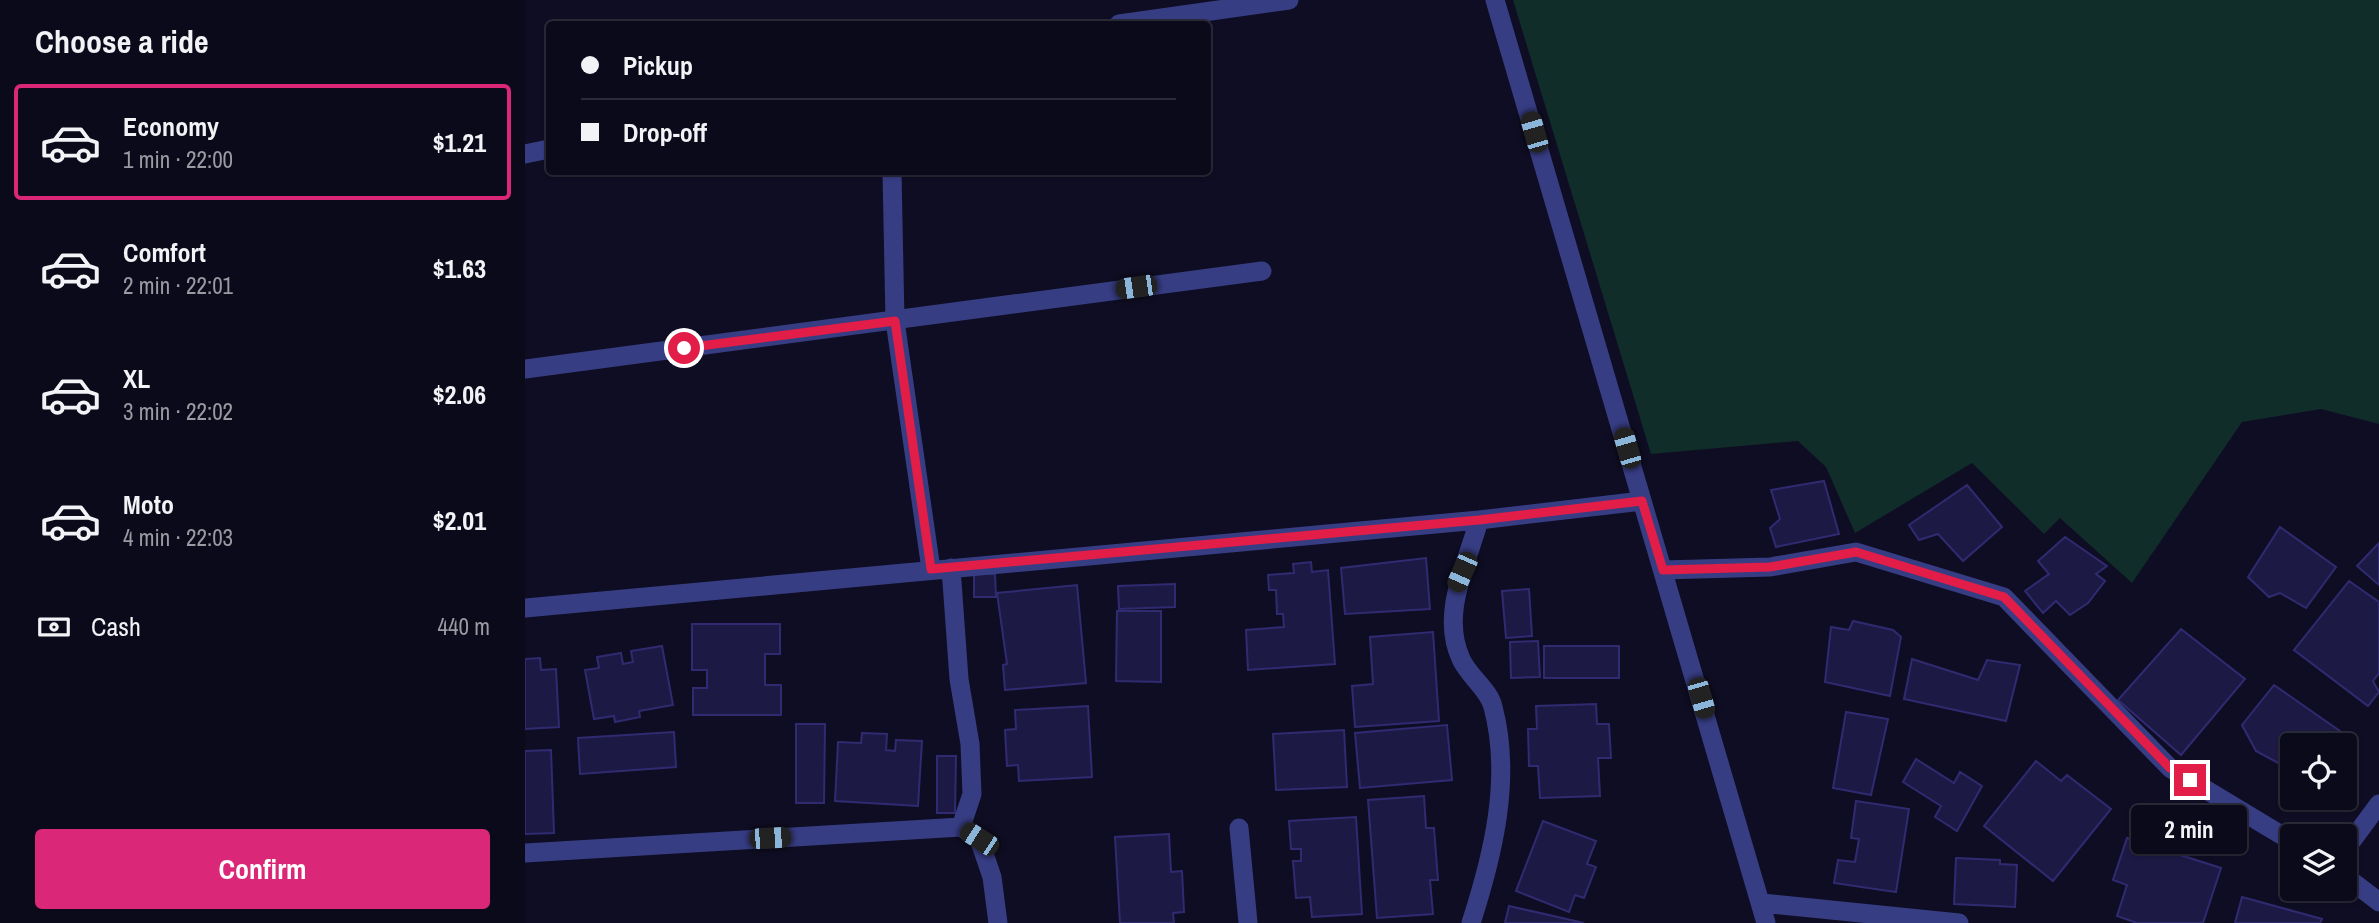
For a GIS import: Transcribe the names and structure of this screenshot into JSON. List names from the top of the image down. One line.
{"page":{"heading":"Choose a ride","banner":["Pickup","Drop-off"],"list":[{"name":"Economy","note":"1 min · 22:00","value":"$1.21"},{"name":"Comfort","note":"2 min · 22:01","value":"$1.63"},{"name":"XL","note":"3 min · 22:02","value":"$2.06"},{"name":"Moto","note":"4 min · 22:03","value":"$2.01"}],"pay":["Cash","440 m"],"bubble":"2 min","buttons":"Confirm"}}
